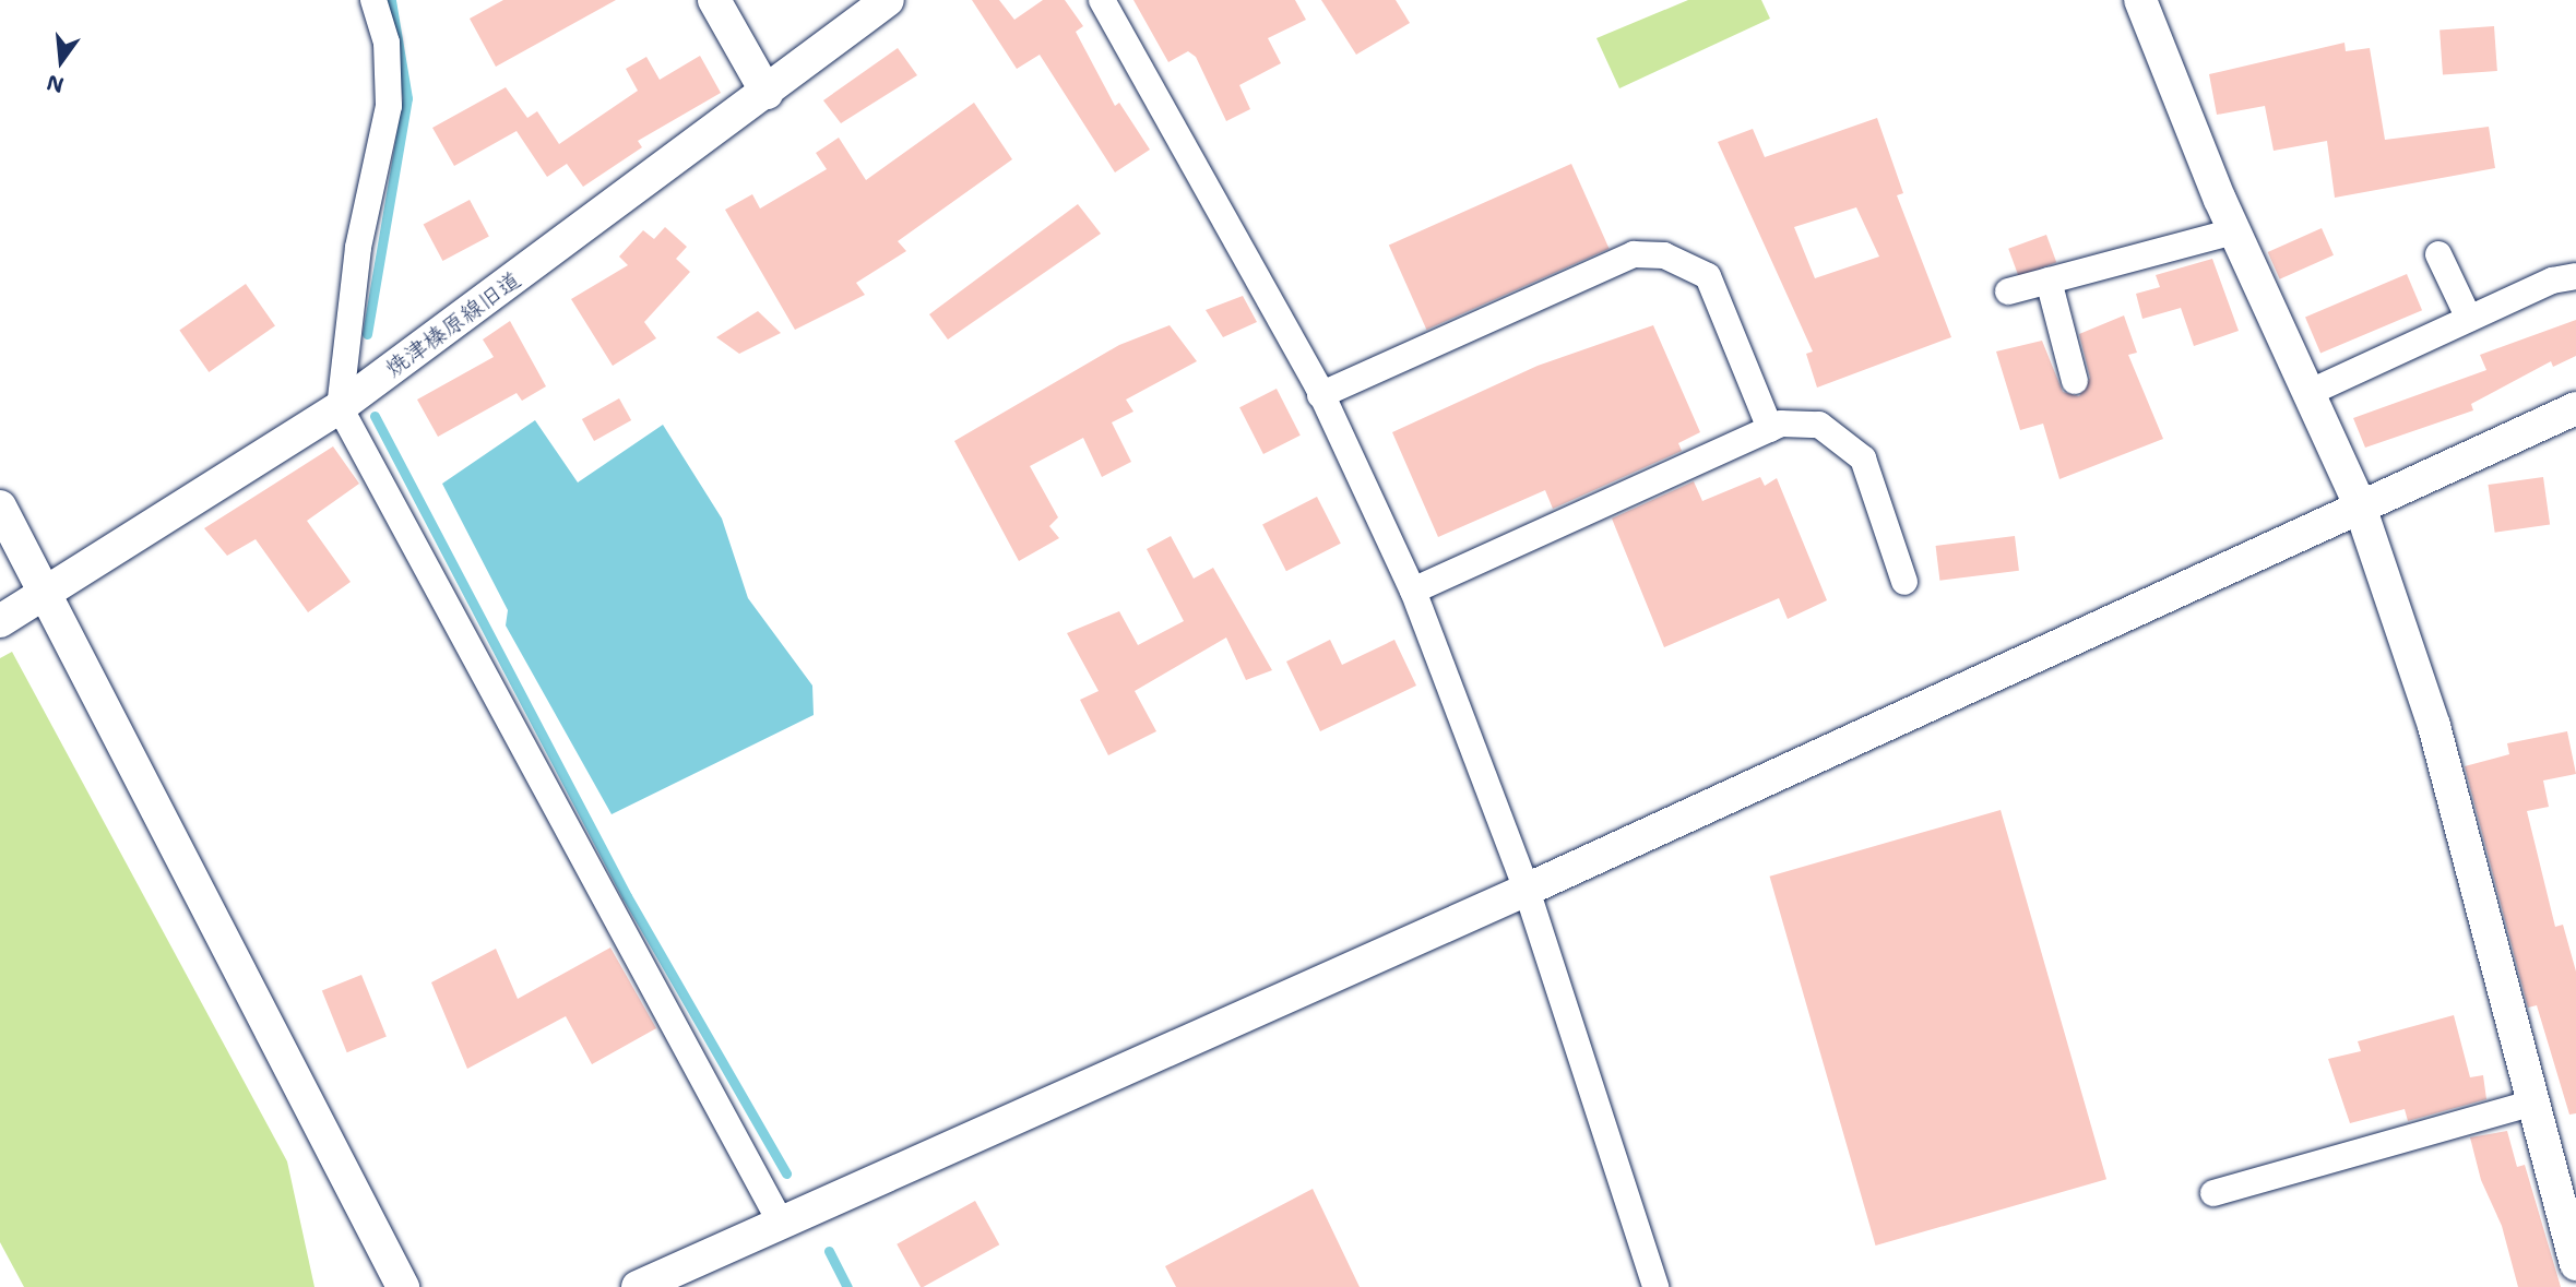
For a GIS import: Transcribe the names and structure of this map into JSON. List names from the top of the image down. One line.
{"streets":{"street":["焼津榛原線旧道"]},"north":"bottom"}
